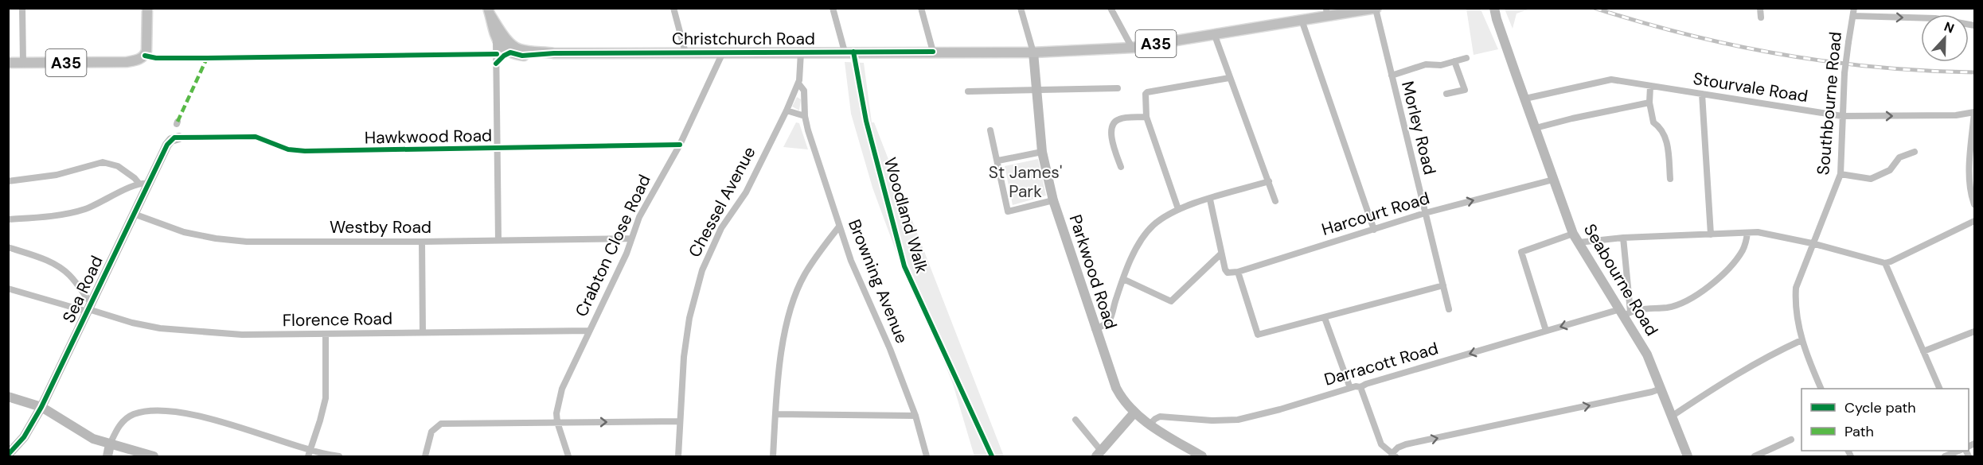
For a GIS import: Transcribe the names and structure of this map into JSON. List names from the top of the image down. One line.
{"streets":{"main road":["Christchurch Road","A35"],"street":["Stourvale Road","Southbourne Road","Morley Road","Hawkwood Road","Chessel Avenue","Harcourt Road","Westby Road","Crabton Close Road","Parkwood Road","Seabourne Road","Browning Avenue","Sea Road","Florence Road","Darracott Road"],"cycle path":["Woodland Walk"]},"crossings":[["Christchurch Road","Morley Road"],["Christchurch Road","Chessel Avenue"],["Christchurch Road","Crabton Close Road"],["Christchurch Road","Parkwood Road"],["Stourvale Road","Southbourne Road"],["Stourvale Road","Seabourne Road"],["Morley Road","Harcourt Road"],["Hawkwood Road","Crabton Close Road"],["Hawkwood Road","Sea Road"],["Chessel Avenue","Browning Avenue"],["Harcourt Road","Seabourne Road"],["Westby Road","Crabton Close Road"],["Westby Road","Sea Road"],["Crabton Close Road","Florence Road"],["Parkwood Road","Darracott Road"],["Seabourne Road","Darracott Road"],["Sea Road","Florence Road"]],"one_way":["Harcourt Road","Darracott Road"],"parks":["St James' Park"],"legend":["Cycle path","Path"],"north":"top"}
